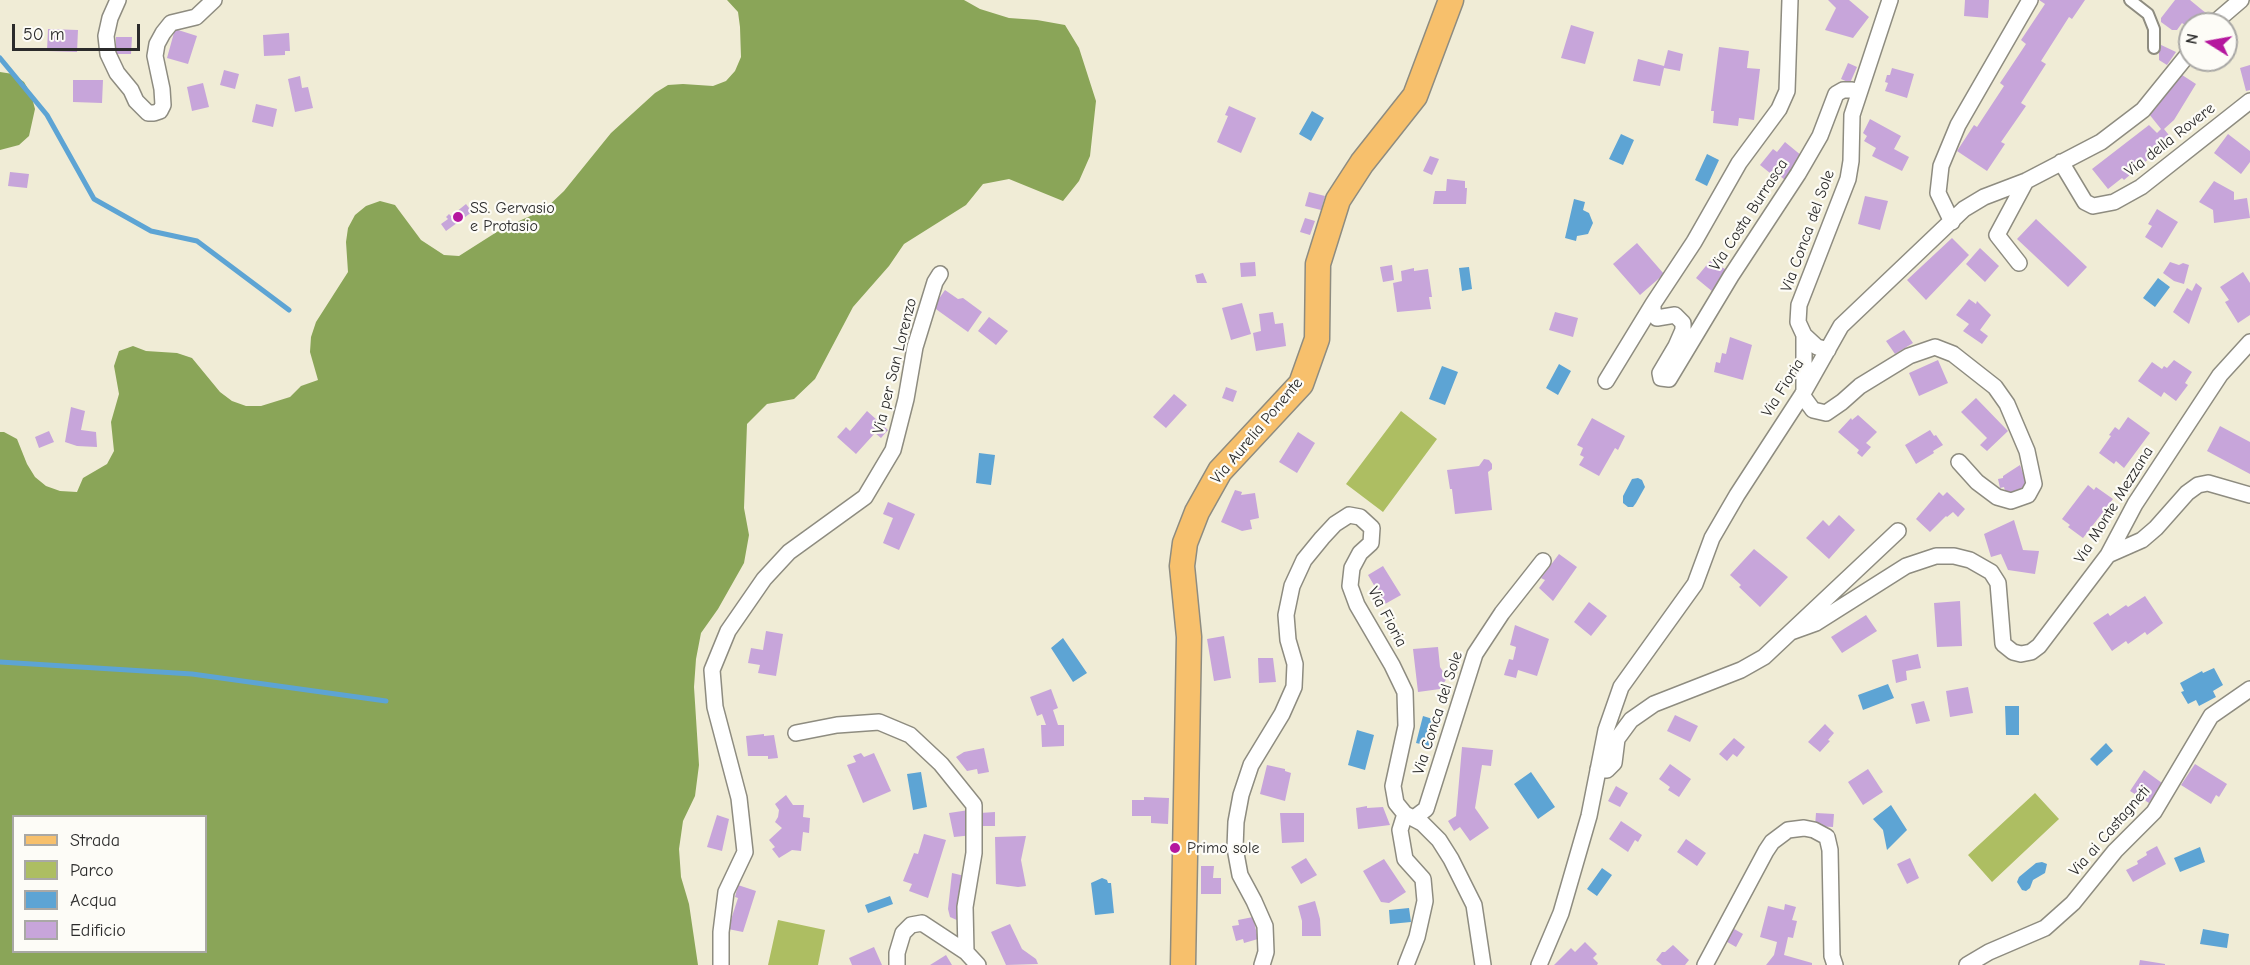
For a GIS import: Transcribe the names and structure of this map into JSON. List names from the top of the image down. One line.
{"streets":{"main road":["Via Aurelia Ponente"],"street":["Via della Rovere","Via Costa Burrasca","Via Conca del Sole","Via per San Lorenzo","Via Fioria","Via Monte Mezzana","Via ai Castagneti"]},"crossings":[["Via della Rovere","Via Fioria"],["Via Costa Burrasca","Via Conca del Sole"],["Via Conca del Sole","Via Fioria"],["Via Fioria","Via Monte Mezzana"]],"places":["SS. Gervasio e Protasio","Primo sole"],"legend":["Strada","Parco","Acqua","Edificio"],"scale_bar":"50 m","north":"left"}
